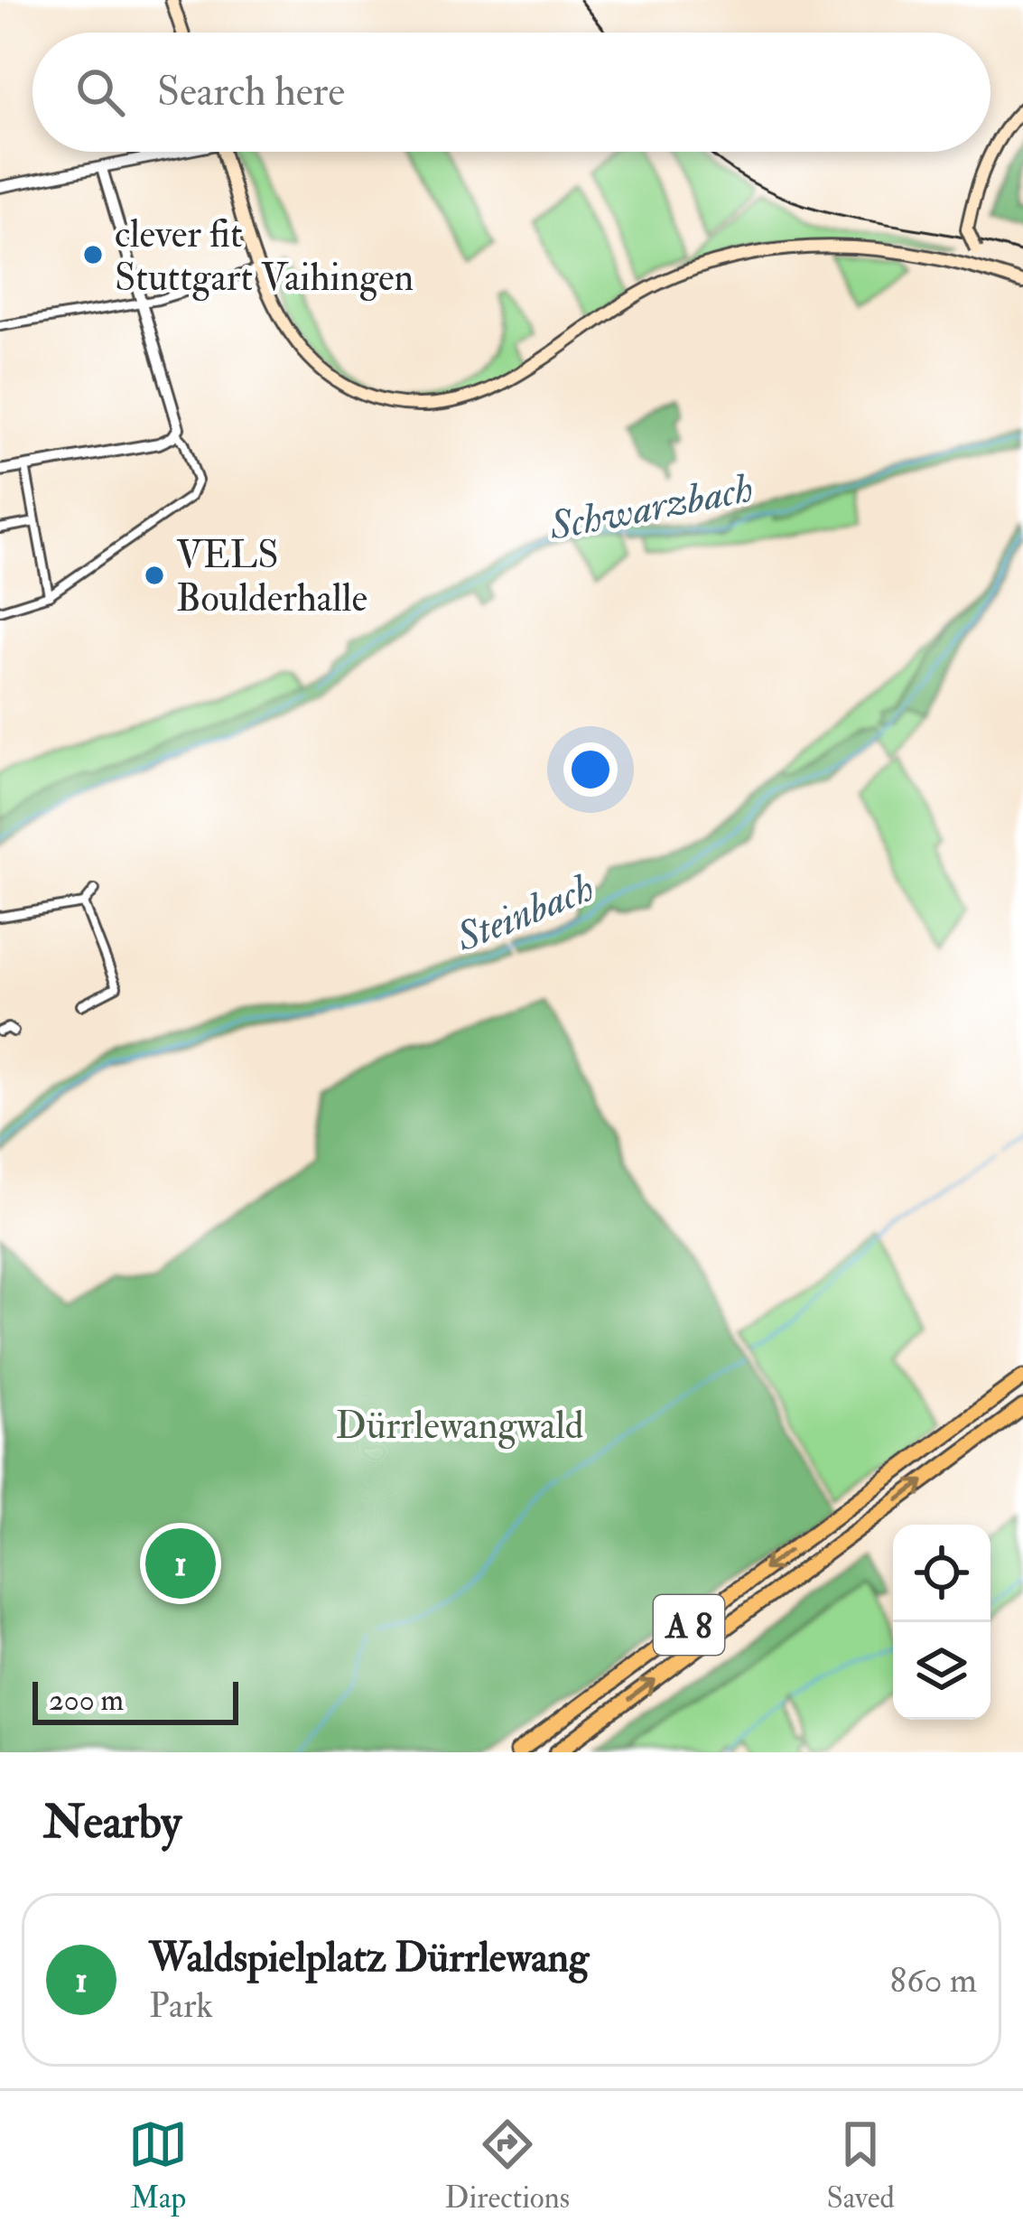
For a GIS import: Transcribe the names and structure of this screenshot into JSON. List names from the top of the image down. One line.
{"streets":{"highway":["A 8"]},"water":["Schwarzbach","Steinbach"],"parks":["Dürrlewangwald"],"places":["clever fit Stuttgart Vaihingen","VELS Boulderhalle"],"scale_bar":"200 m","page":{"search":"Search here","pins":"1","scale":"200 m","heading":"Nearby","list":[{"mark":"1","name":"Waldspielplatz Dürrlewang","note":"Park","value":"860 m"}],"nav":["Map","Directions","Saved"]}}
